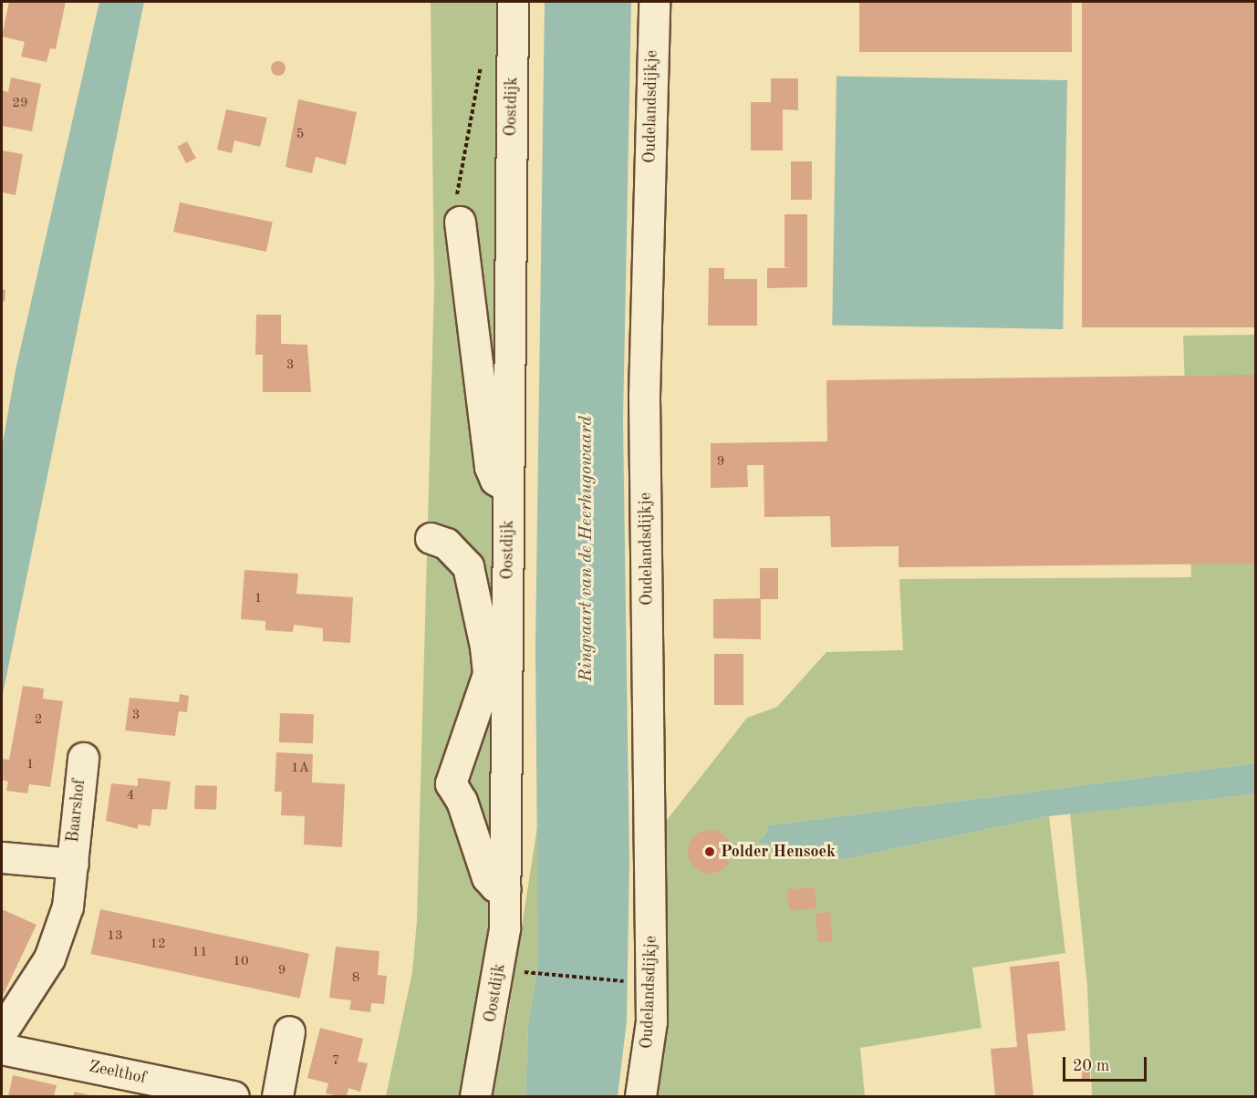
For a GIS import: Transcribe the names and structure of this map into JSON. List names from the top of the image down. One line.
{"streets":{"street":["Oostdijk","Oudelandsdijkje","Baarshof","Zeelthof"]},"water":["Ringvaart van de Heerhugowaard"],"places":["Polder Hensoek"],"house_numbers":["29","5","3","9","1","3","2","1","1A","4","13","12","11","10","9","8","7"],"scale_bar":"20 m"}
